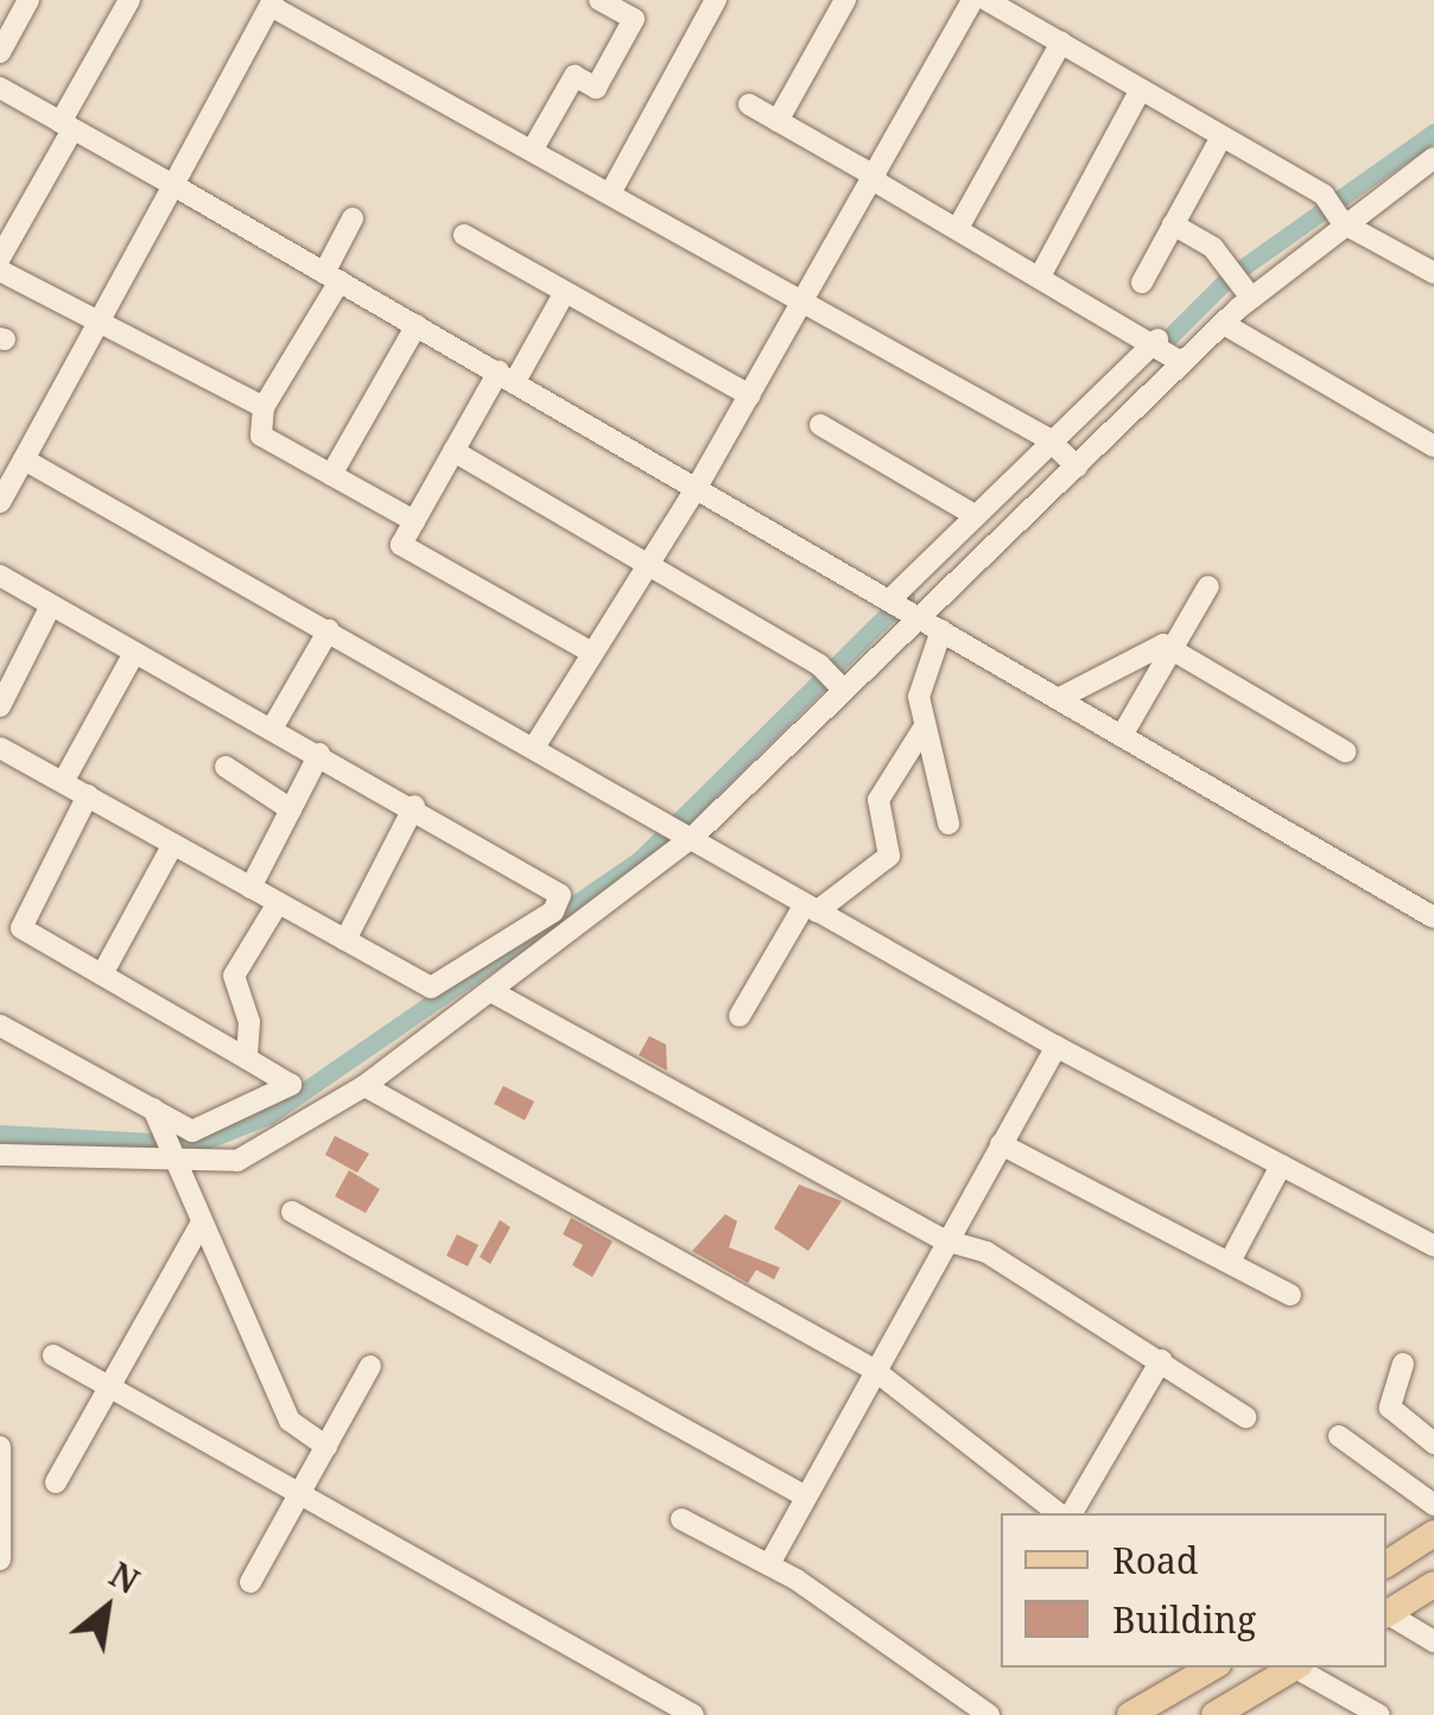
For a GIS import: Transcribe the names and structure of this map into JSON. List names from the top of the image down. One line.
{"legend":["Road","Building"],"north":"top right"}
